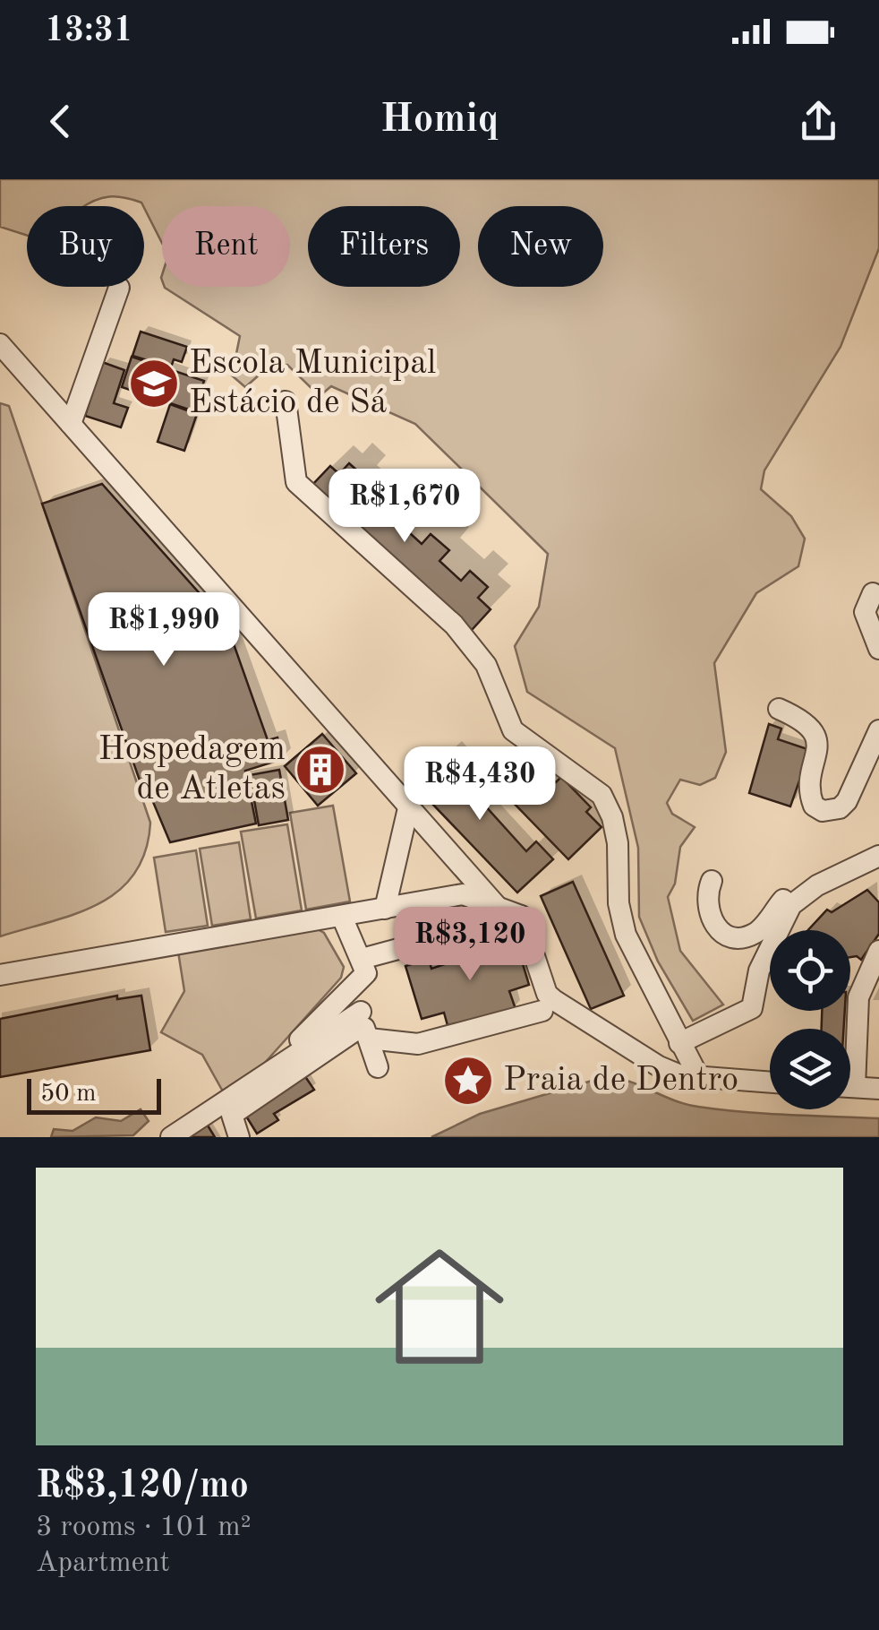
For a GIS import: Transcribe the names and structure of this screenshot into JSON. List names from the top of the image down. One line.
{"places":{"school or university":["Escola Municipal Estácio de Sá"],"building":["Hospedagem de Atletas"],"place":["Praia de Dentro"]},"scale_bar":"50 m","page":{"status":"13:31","header":"Homiq","chip":["Buy","Rent","Filters","New"],"price":["R$1,670","R$1,990","R$4,430","R$3,120"],"scale":"50 m","list":[{"name":"R$3,120/mo","note":"3 rooms · 101 m² · Apartment"}]}}
